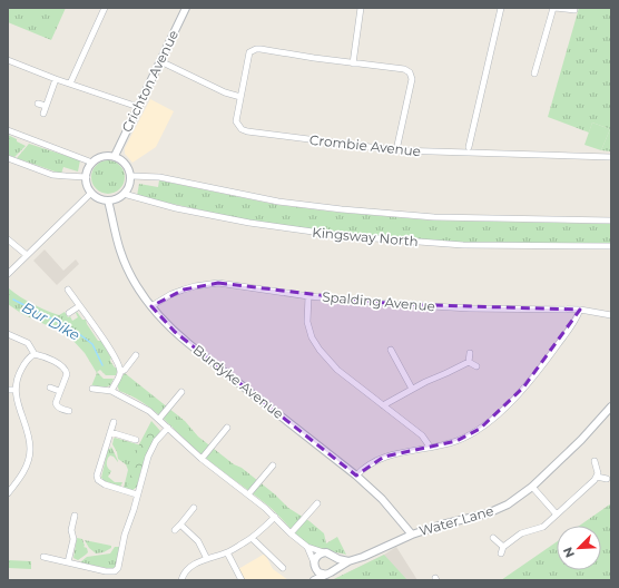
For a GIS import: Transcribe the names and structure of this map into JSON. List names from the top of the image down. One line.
{"streets":{"street":["Crichton Avenue","Crombie Avenue","Kingsway North","Spalding Avenue","Burdyke Avenue","Water Lane"]},"crossings":[["Crichton Avenue","Kingsway North"],["Crichton Avenue","Burdyke Avenue"],["Kingsway North","Burdyke Avenue"],["Spalding Avenue","Burdyke Avenue"],["Burdyke Avenue","Water Lane"]],"water":["Bur Dike"],"north":"bottom left"}
